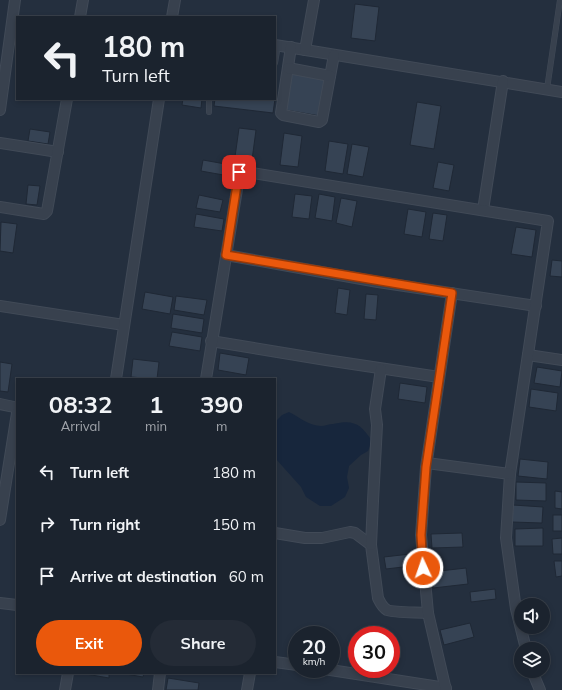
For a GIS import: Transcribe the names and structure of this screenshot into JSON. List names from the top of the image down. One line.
{"page":{"turn":["180 m","Turn left"],"eta":["08:32","Arrival","1","min","390","m"],"list":[{"name":"Turn left","value":"180 m"},{"name":"Turn right","value":"150 m"},{"name":"Arrive at destination","value":"60 m"}],"buttons":["Exit","Share"],"speed":"20 km/h","limit":"30"}}
